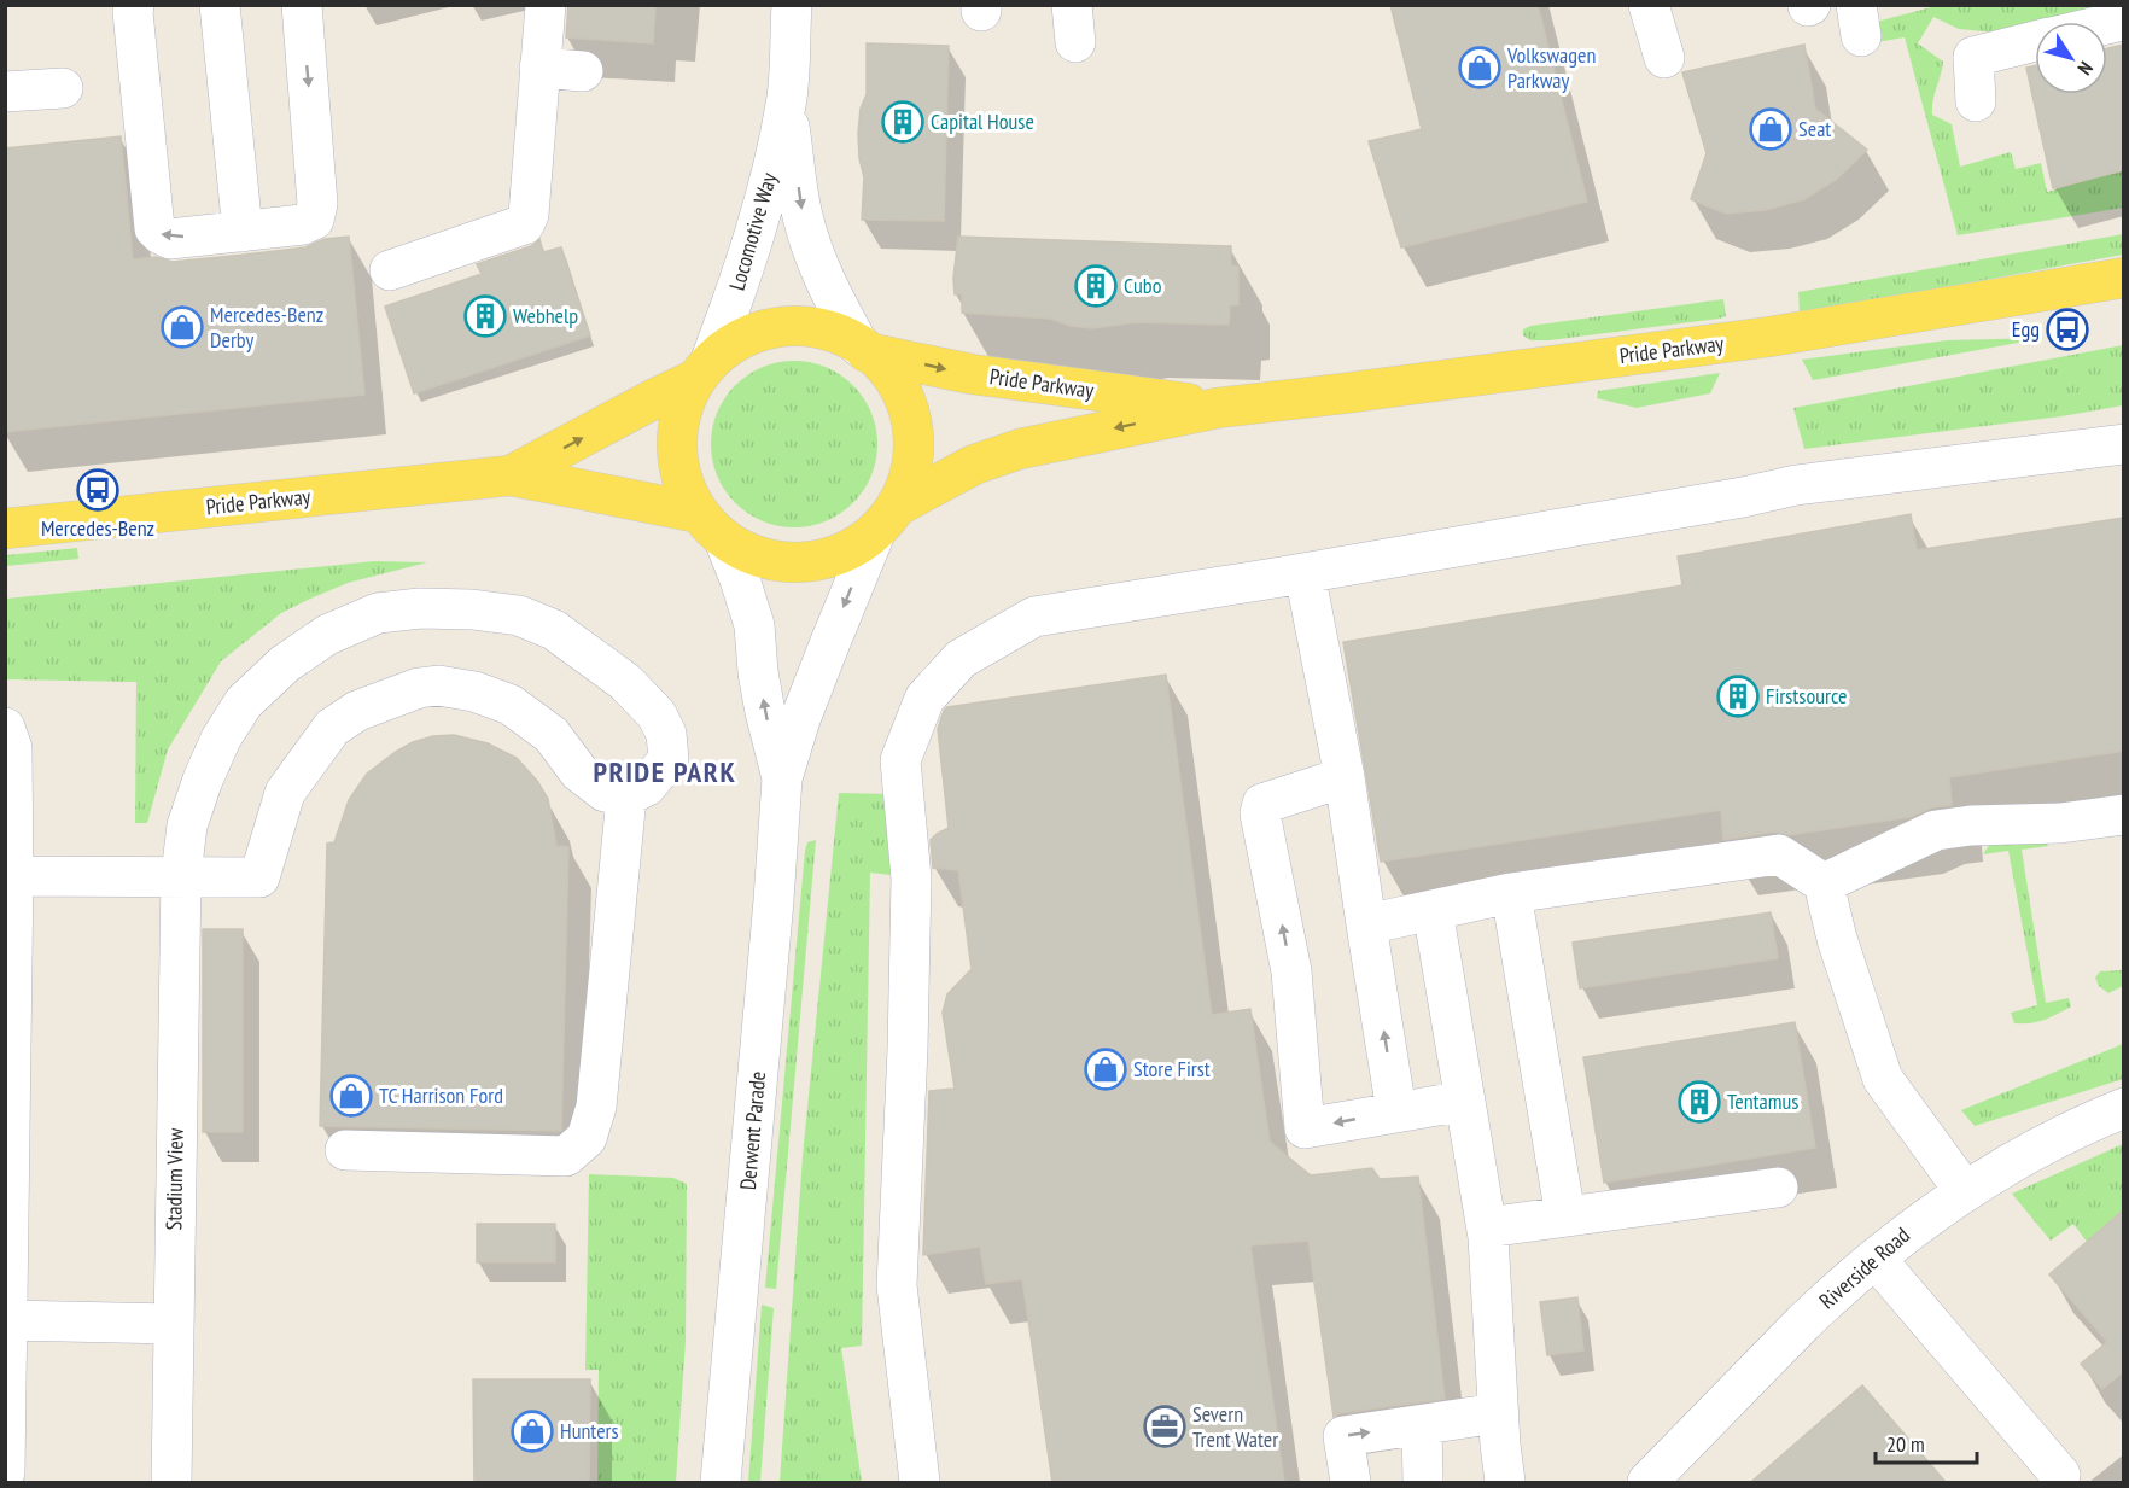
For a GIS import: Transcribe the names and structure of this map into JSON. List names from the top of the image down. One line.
{"streets":{"main road":["Pride Parkway"],"street":["Locomotive Way","Derwent Parade","Stadium View","Riverside Road"]},"crossings":[["Locomotive Way","Pride Parkway"],["Locomotive Way","Derwent Parade"],["Pride Parkway","Derwent Parade"]],"one_way":["Locomotive Way"],"districts":["PRIDE PARK"],"places":{"shop":["Volkswagen Parkway","Seat","Mercedes-Benz Derby","Store First","TC Harrison Ford","Hunters"],"building":["Capital House","Cubo","Webhelp","Firstsource","Tentamus"],"bus stop":["Egg","Mercedes-Benz"],"office":["Severn Trent Water"]},"scale_bar":"20 m","north":"bottom right"}
